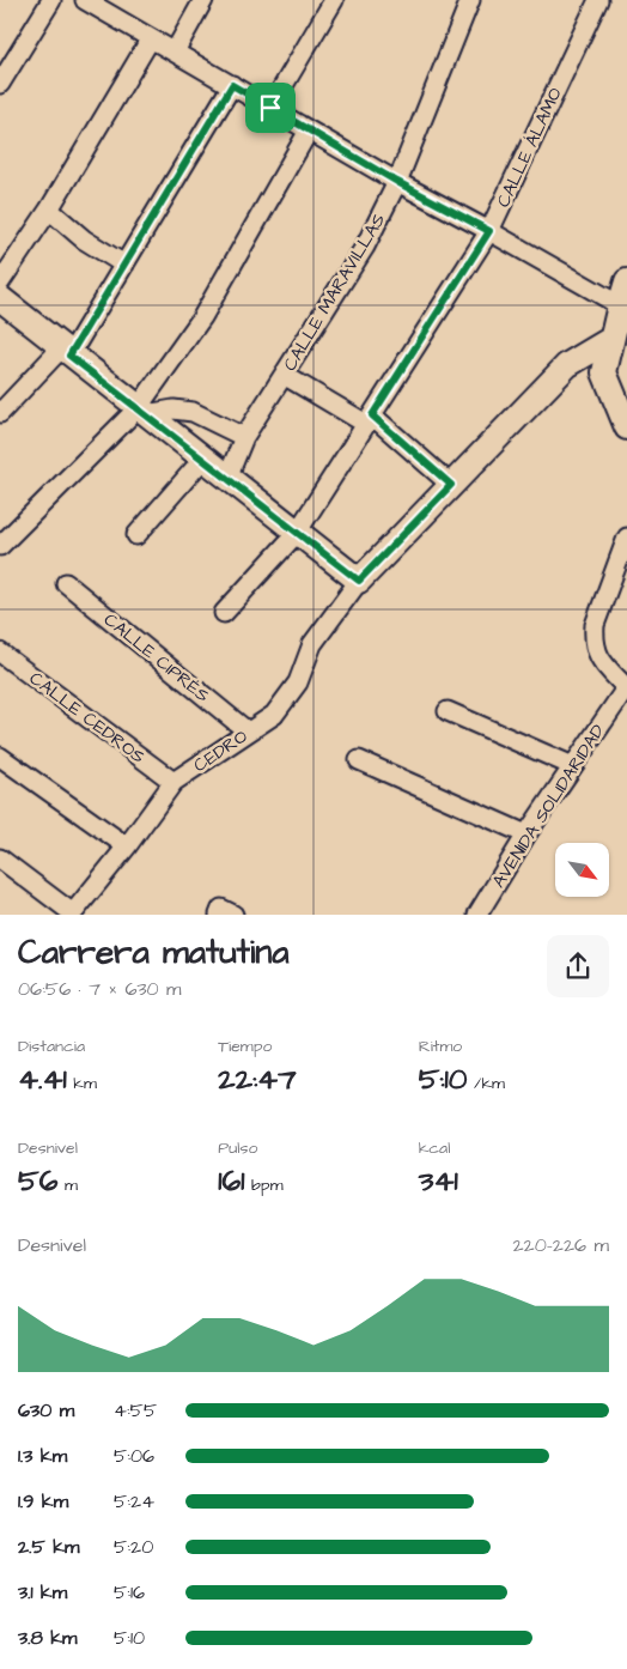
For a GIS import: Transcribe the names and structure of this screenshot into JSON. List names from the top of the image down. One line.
{"streets":{"street":["CALLE ÁLAMO","CALLE MARAVILLAS","CALLE CIPRÉS","CALLE CEDROS","CEDRO","AVENIDA SOLIDARIDAD"]},"crossings":[["CALLE CIPRÉS","CEDRO"],["CALLE CEDROS","CEDRO"]],"north":"bottom right","page":{"heading":["Carrera matutina","06:56 · 7 × 630 m"],"stats":[["Distancia","4.41 km"],["Tiempo","22:47"],["Ritmo","5:10 /km"],["Desnivel","56 m"],["Pulso","161 bpm"],["kcal","341"]],"chart":["Desnivel","220–226 m"],"list":[{"name":"630 m","note":"4:55"},{"name":"1.3 km","note":"5:06"},{"name":"1.9 km","note":"5:24"},{"name":"2.5 km","note":"5:20"},{"name":"3.1 km","note":"5:16"},{"name":"3.8 km","note":"5:10"}]}}
